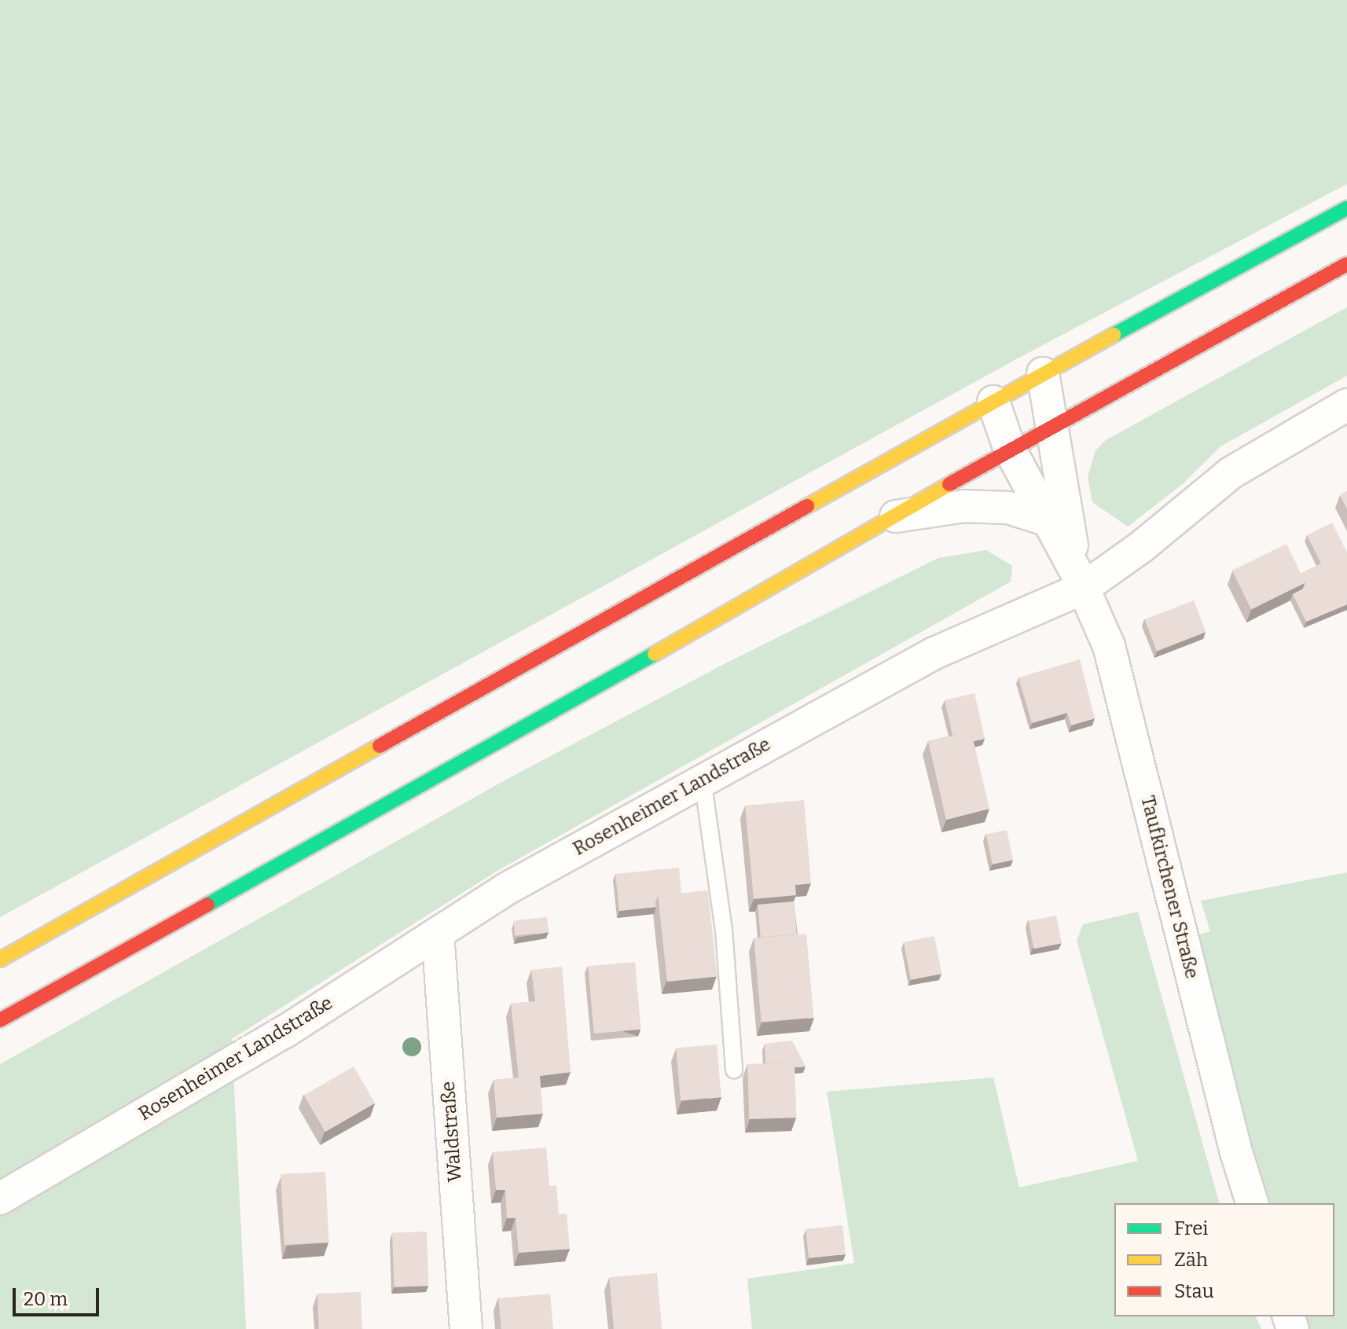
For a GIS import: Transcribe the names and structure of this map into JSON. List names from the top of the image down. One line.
{"streets":{"street":["Rosenheimer Landstraße","Taufkirchener Straße","Waldstraße"]},"crossings":[["Rosenheimer Landstraße","Taufkirchener Straße"],["Rosenheimer Landstraße","Waldstraße"]],"legend":["Frei","Zäh","Stau"],"scale_bar":"20 m"}
